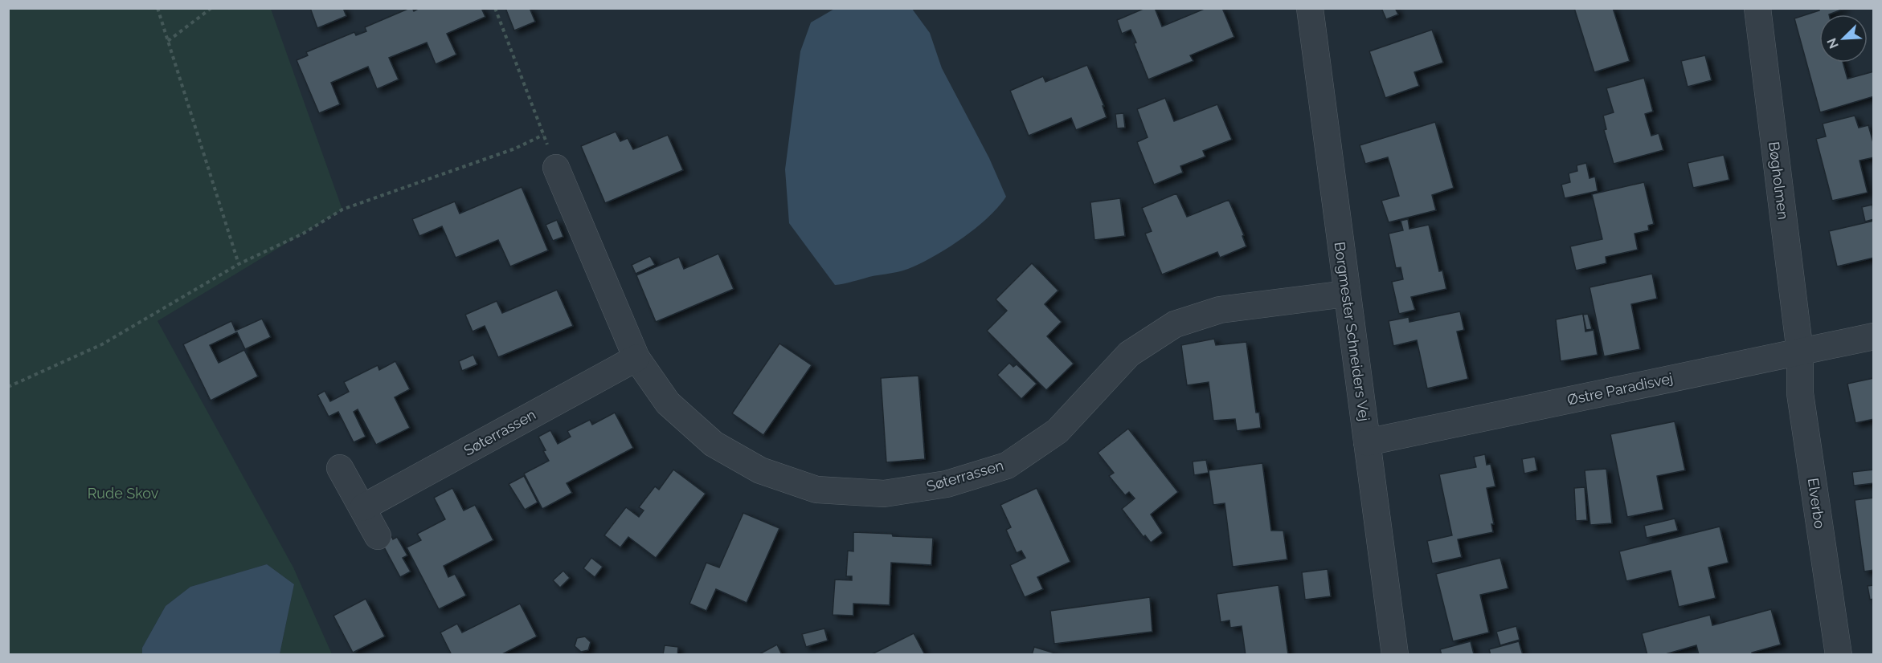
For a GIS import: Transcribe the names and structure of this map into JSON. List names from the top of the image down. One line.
{"streets":{"street":["Bøgholmen","Borgmester Schneiders Vej","Østre Paradisvej","Søterrassen","Elverbo"]},"crossings":[["Bøgholmen","Østre Paradisvej"],["Bøgholmen","Elverbo"],["Borgmester Schneiders Vej","Østre Paradisvej"],["Borgmester Schneiders Vej","Søterrassen"],["Østre Paradisvej","Elverbo"]],"parks":["Rude Skov"],"north":"bottom left"}
